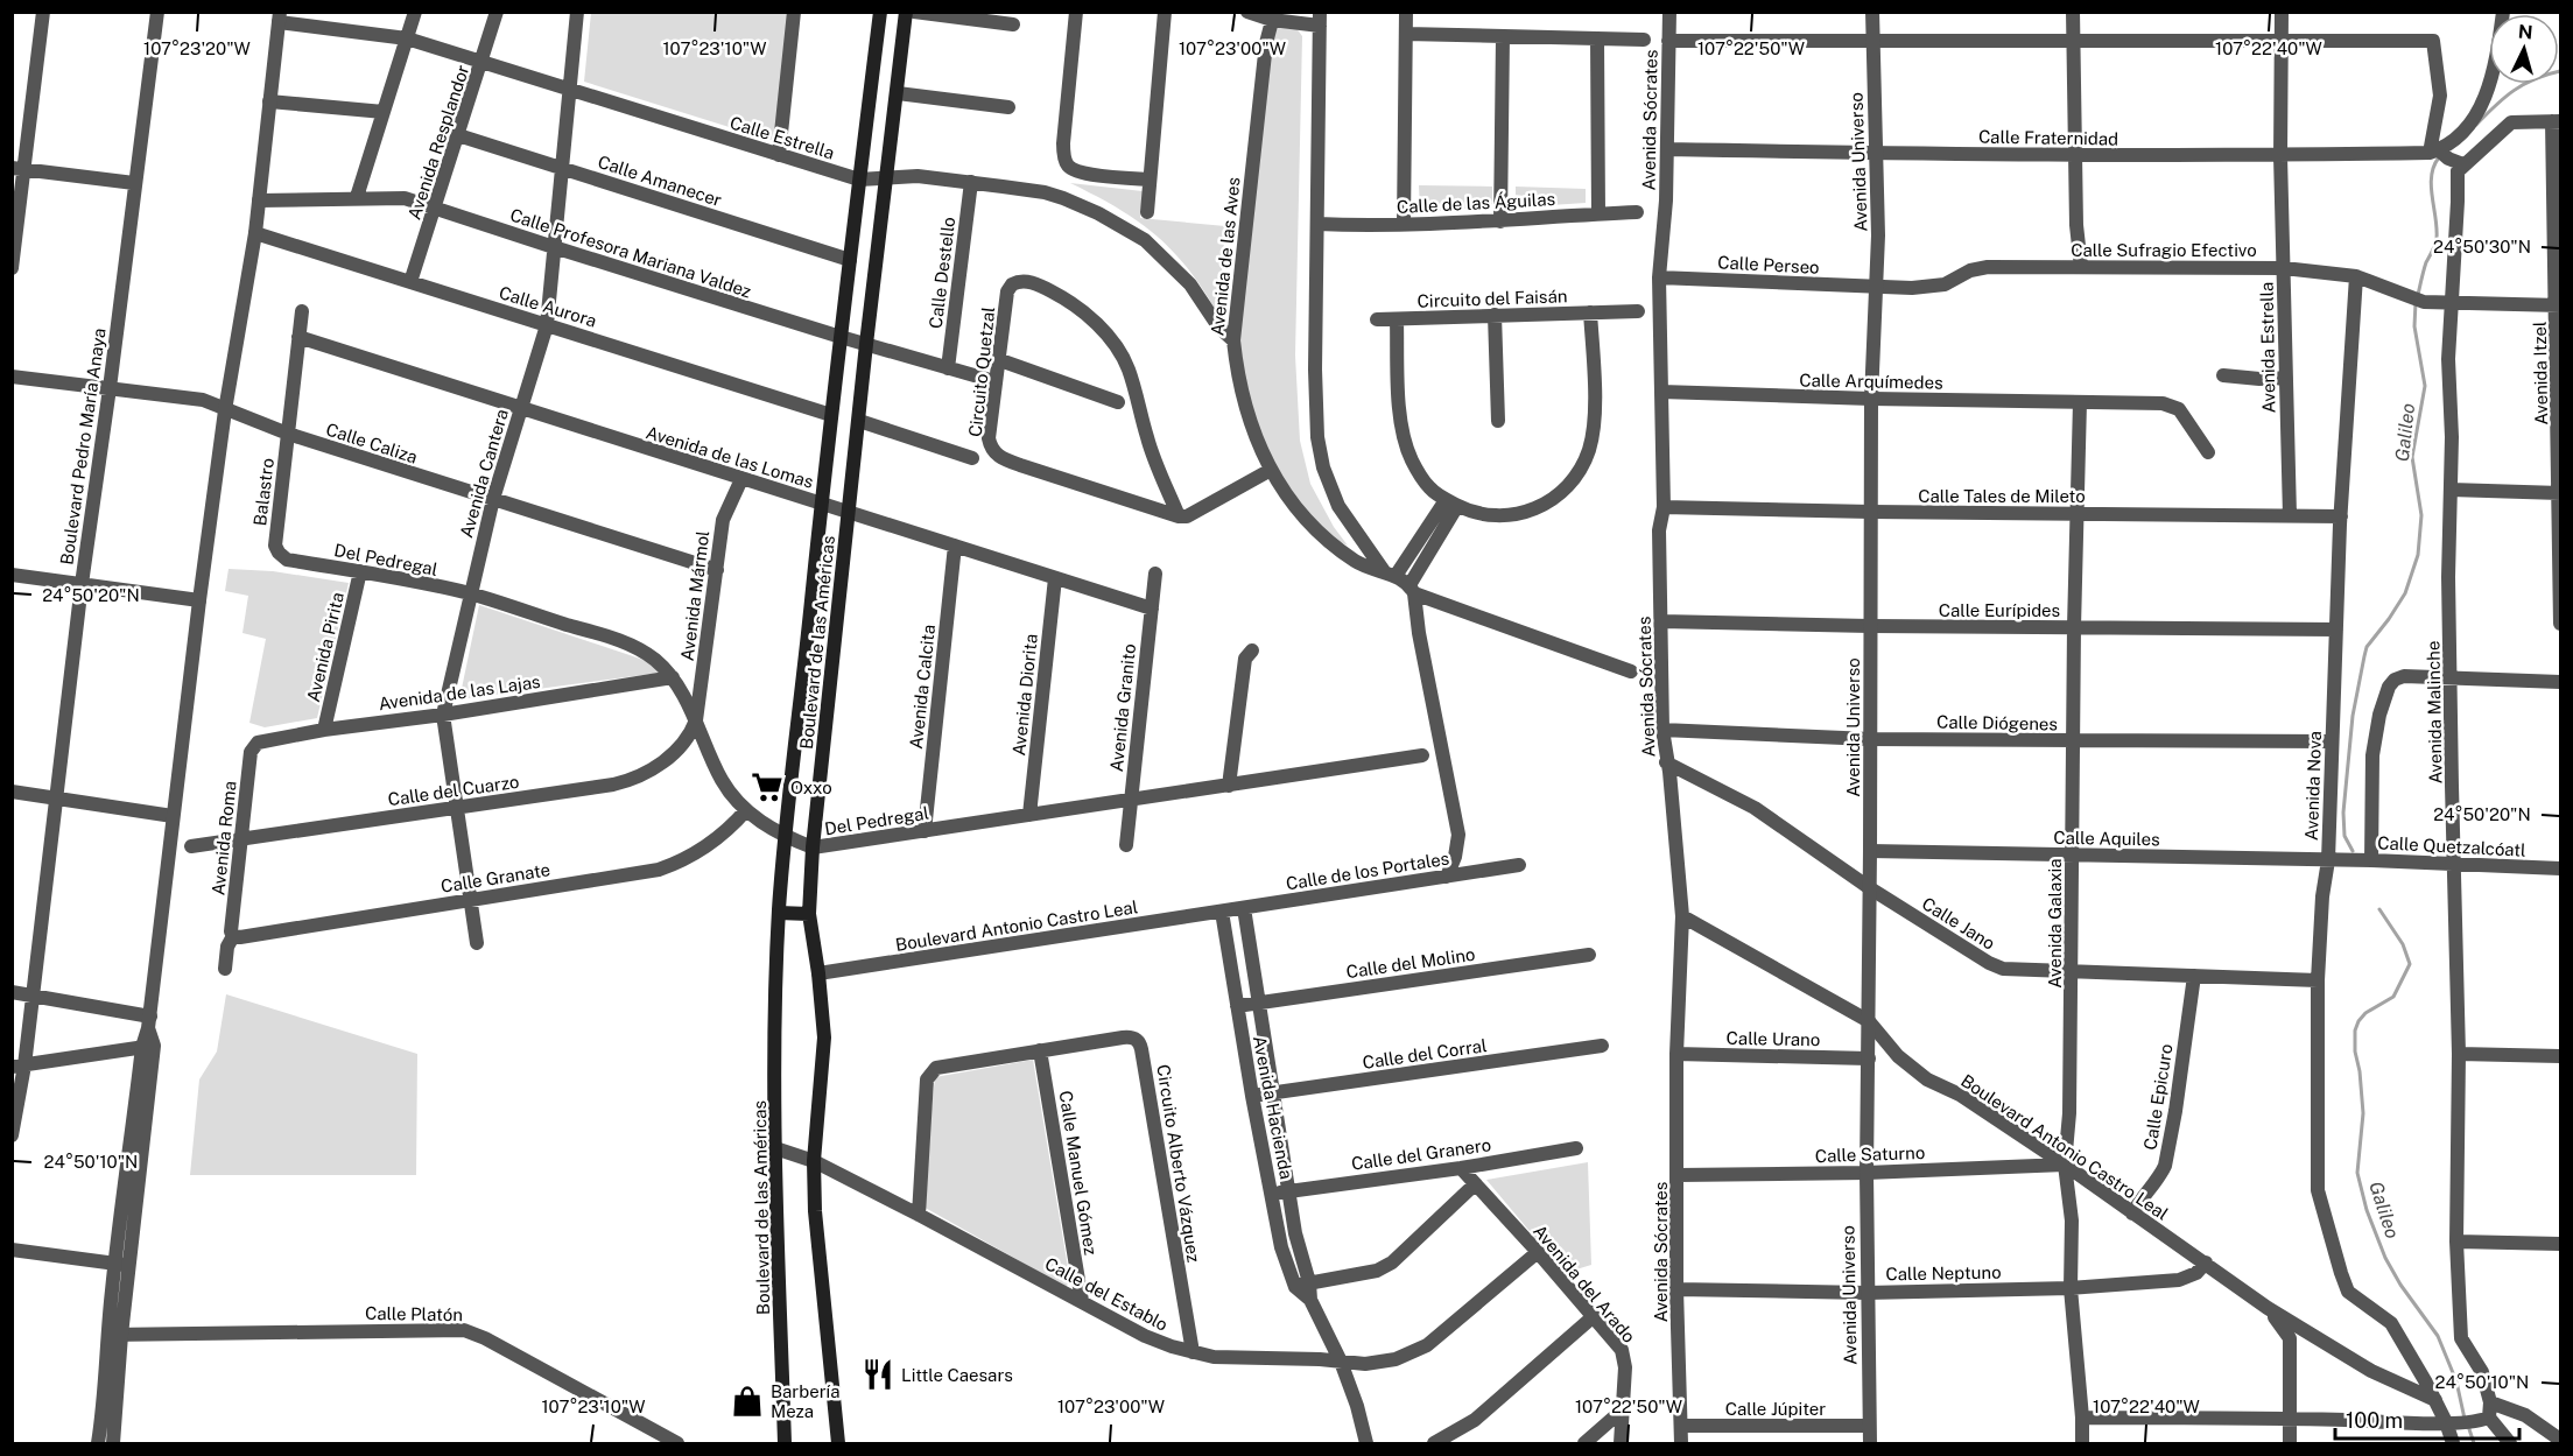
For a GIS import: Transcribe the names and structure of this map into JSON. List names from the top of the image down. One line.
{"streets":{"main road":["Boulevard de las Américas"],"street":["Avenida Sócrates","Calle Estrella","Calle Fraternidad","Avenida Resplandor","Avenida Universo","Calle Amanecer","Calle de las Águilas","Calle Sufragio Efectivo","Calle Profesora Mariana Valdez","Avenida de las Aves","Calle Perseo","Calle Destello","Circuito del Faisán","Calle Aurora","Avenida Estrella","Circuito Quetzal","Avenida Itzel","Calle Arquímedes","Calle Caliza","Boulevard Pedro María Anaya","Avenida de las Lomas","Avenida Cantera","Balastro","Calle Tales de Mileto","Del Pedregal","Avenida Mármol","Calle Eurípides","Avenida Pirita","Avenida Calcita","Avenida de las Lajas","Avenida Diorita","Avenida Granito","Avenida Malinche","Calle Diógenes","Avenida Nova","Calle del Cuarzo","Avenida Roma","Calle Aquiles","Calle Quetzalcóatl","Calle de los Portales","Calle Granate","Calle Jano","Avenida Galaxia","Boulevard Antonio Castro Leal","Calle del Molino","Calle Urano","Calle del Corral","Calle Epicuro","Avenida Hacienda","Calle del Granero","Calle Saturno","Circuito Alberto Vázquez","Calle Manuel Gómez","Calle Neptuno","Avenida del Arado","Calle del Establo","Calle Platón","Calle Júpiter"]},"crossings":[["Avenida Sócrates","Calle Fraternidad"],["Avenida Sócrates","Calle Perseo"],["Avenida Sócrates","Calle Arquímedes"],["Avenida Sócrates","Calle Tales de Mileto"],["Avenida Sócrates","Calle Eurípides"],["Avenida Sócrates","Calle Diógenes"],["Avenida Sócrates","Calle Jano"],["Avenida Sócrates","Boulevard Antonio Castro Leal"],["Avenida Sócrates","Calle Urano"],["Avenida Sócrates","Calle Saturno"],["Avenida Sócrates","Calle Neptuno"],["Avenida Sócrates","Calle Júpiter"],["Calle Estrella","Avenida Resplandor"],["Calle Estrella","Avenida de las Aves"],["Calle Estrella","Calle Destello"],["Calle Estrella","Avenida Cantera"],["Calle Estrella","Boulevard de las Américas"],["Calle Fraternidad","Avenida Universo"],["Calle Fraternidad","Avenida Estrella"],["Avenida Resplandor","Calle Amanecer"],["Avenida Resplandor","Calle Profesora Mariana Valdez"],["Avenida Resplandor","Calle Aurora"],["Avenida Universo","Calle Sufragio Efectivo"],["Avenida Universo","Calle Perseo"],["Avenida Universo","Calle Arquímedes"],["Avenida Universo","Calle Tales de Mileto"],["Avenida Universo","Calle Eurípides"],["Avenida Universo","Calle Diógenes"],["Avenida Universo","Calle Aquiles"],["Avenida Universo","Calle Jano"],["Avenida Universo","Boulevard Antonio Castro Leal"],["Avenida Universo","Calle Urano"],["Avenida Universo","Calle Saturno"],["Avenida Universo","Calle Neptuno"],["Avenida Universo","Calle Júpiter"],["Calle Amanecer","Avenida Cantera"],["Calle Amanecer","Boulevard de las Américas"],["Calle de las Águilas","Avenida de las Aves"],["Calle Sufragio Efectivo","Calle Perseo"],["Calle Sufragio Efectivo","Avenida Estrella"],["Calle Sufragio Efectivo","Avenida Itzel"],["Calle Sufragio Efectivo","Avenida Malinche"],["Calle Sufragio Efectivo","Avenida Nova"],["Calle Profesora Mariana Valdez","Calle Destello"],["Calle Profesora Mariana Valdez","Avenida Cantera"],["Calle Profesora Mariana Valdez","Boulevard de las Américas"],["Calle Aurora","Avenida Cantera"],["Calle Aurora","Boulevard de las Américas"],["Avenida Estrella","Calle Tales de Mileto"],["Calle Arquímedes","Avenida Galaxia"],["Calle Caliza","Boulevard Pedro María Anaya"],["Calle Caliza","Avenida Cantera"],["Calle Caliza","Balastro"],["Calle Caliza","Avenida Mármol"],["Avenida de las Lomas","Avenida Cantera"],["Avenida de las Lomas","Balastro"],["Avenida de las Lomas","Avenida Mármol"],["Avenida de las Lomas","Boulevard de las Américas"],["Avenida de las Lomas","Avenida Calcita"],["Avenida de las Lomas","Avenida Diorita"],["Avenida de las Lomas","Avenida Granito"],["Avenida Cantera","Del Pedregal"],["Avenida Cantera","Avenida de las Lajas"],["Avenida Cantera","Calle del Cuarzo"],["Avenida Cantera","Calle Granate"],["Balastro","Del Pedregal"],["Calle Tales de Mileto","Avenida Nova"],["Calle Tales de Mileto","Avenida Galaxia"],["Del Pedregal","Avenida Mármol"],["Del Pedregal","Boulevard de las Américas"],["Del Pedregal","Avenida Pirita"],["Del Pedregal","Avenida Calcita"],["Del Pedregal","Avenida de las Lajas"],["Del Pedregal","Avenida Diorita"],["Del Pedregal","Avenida Granito"],["Del Pedregal","Calle del Cuarzo"],["Del Pedregal","Calle Granate"],["Avenida Mármol","Calle del Cuarzo"],["Calle Eurípides","Avenida Nova"],["Calle Eurípides","Avenida Galaxia"],["Boulevard de las Américas","Boulevard Antonio Castro Leal"],["Boulevard de las Américas","Calle del Establo"],["Avenida Pirita","Avenida de las Lajas"],["Avenida de las Lajas","Avenida Roma"],["Avenida Malinche","Calle Quetzalcóatl"],["Calle Diógenes","Avenida Nova"],["Calle Diógenes","Avenida Galaxia"],["Avenida Nova","Calle Aquiles"],["Avenida Nova","Calle Quetzalcóatl"],["Avenida Nova","Calle Jano"],["Avenida Nova","Boulevard Antonio Castro Leal"],["Calle del Cuarzo","Avenida Roma"],["Avenida Roma","Calle Granate"],["Calle Aquiles","Calle Quetzalcóatl"],["Calle Aquiles","Avenida Galaxia"],["Calle de los Portales","Boulevard Antonio Castro Leal"],["Calle de los Portales","Avenida Hacienda"],["Calle Jano","Avenida Galaxia"],["Calle Jano","Calle Epicuro"],["Avenida Galaxia","Boulevard Antonio Castro Leal"],["Avenida Galaxia","Calle Saturno"],["Avenida Galaxia","Calle Neptuno"],["Boulevard Antonio Castro Leal","Calle Epicuro"],["Boulevard Antonio Castro Leal","Avenida Hacienda"],["Boulevard Antonio Castro Leal","Calle Saturno"],["Boulevard Antonio Castro Leal","Calle Neptuno"],["Calle del Molino","Avenida Hacienda"],["Calle del Corral","Avenida Hacienda"],["Avenida Hacienda","Calle del Granero"],["Avenida Hacienda","Calle del Establo"],["Calle del Granero","Avenida del Arado"],["Circuito Alberto Vázquez","Calle Manuel Gómez"],["Circuito Alberto Vázquez","Calle del Establo"],["Calle Manuel Gómez","Calle del Establo"],["Avenida del Arado","Calle del Establo"]],"water":["Galileo"],"places":{"supermarket":["Oxxo"],"restaurant":["Little Caesars"],"shop":["Barbería Meza"]},"scale_bar":"100 m","north":"top","coordinates":["107°23'20\"W","107°23'10\"W","107°23'00\"W","107°22'50\"W","107°22'40\"W","24°50'30\"N","24°50'20\"N","24°50'10\"N"]}
